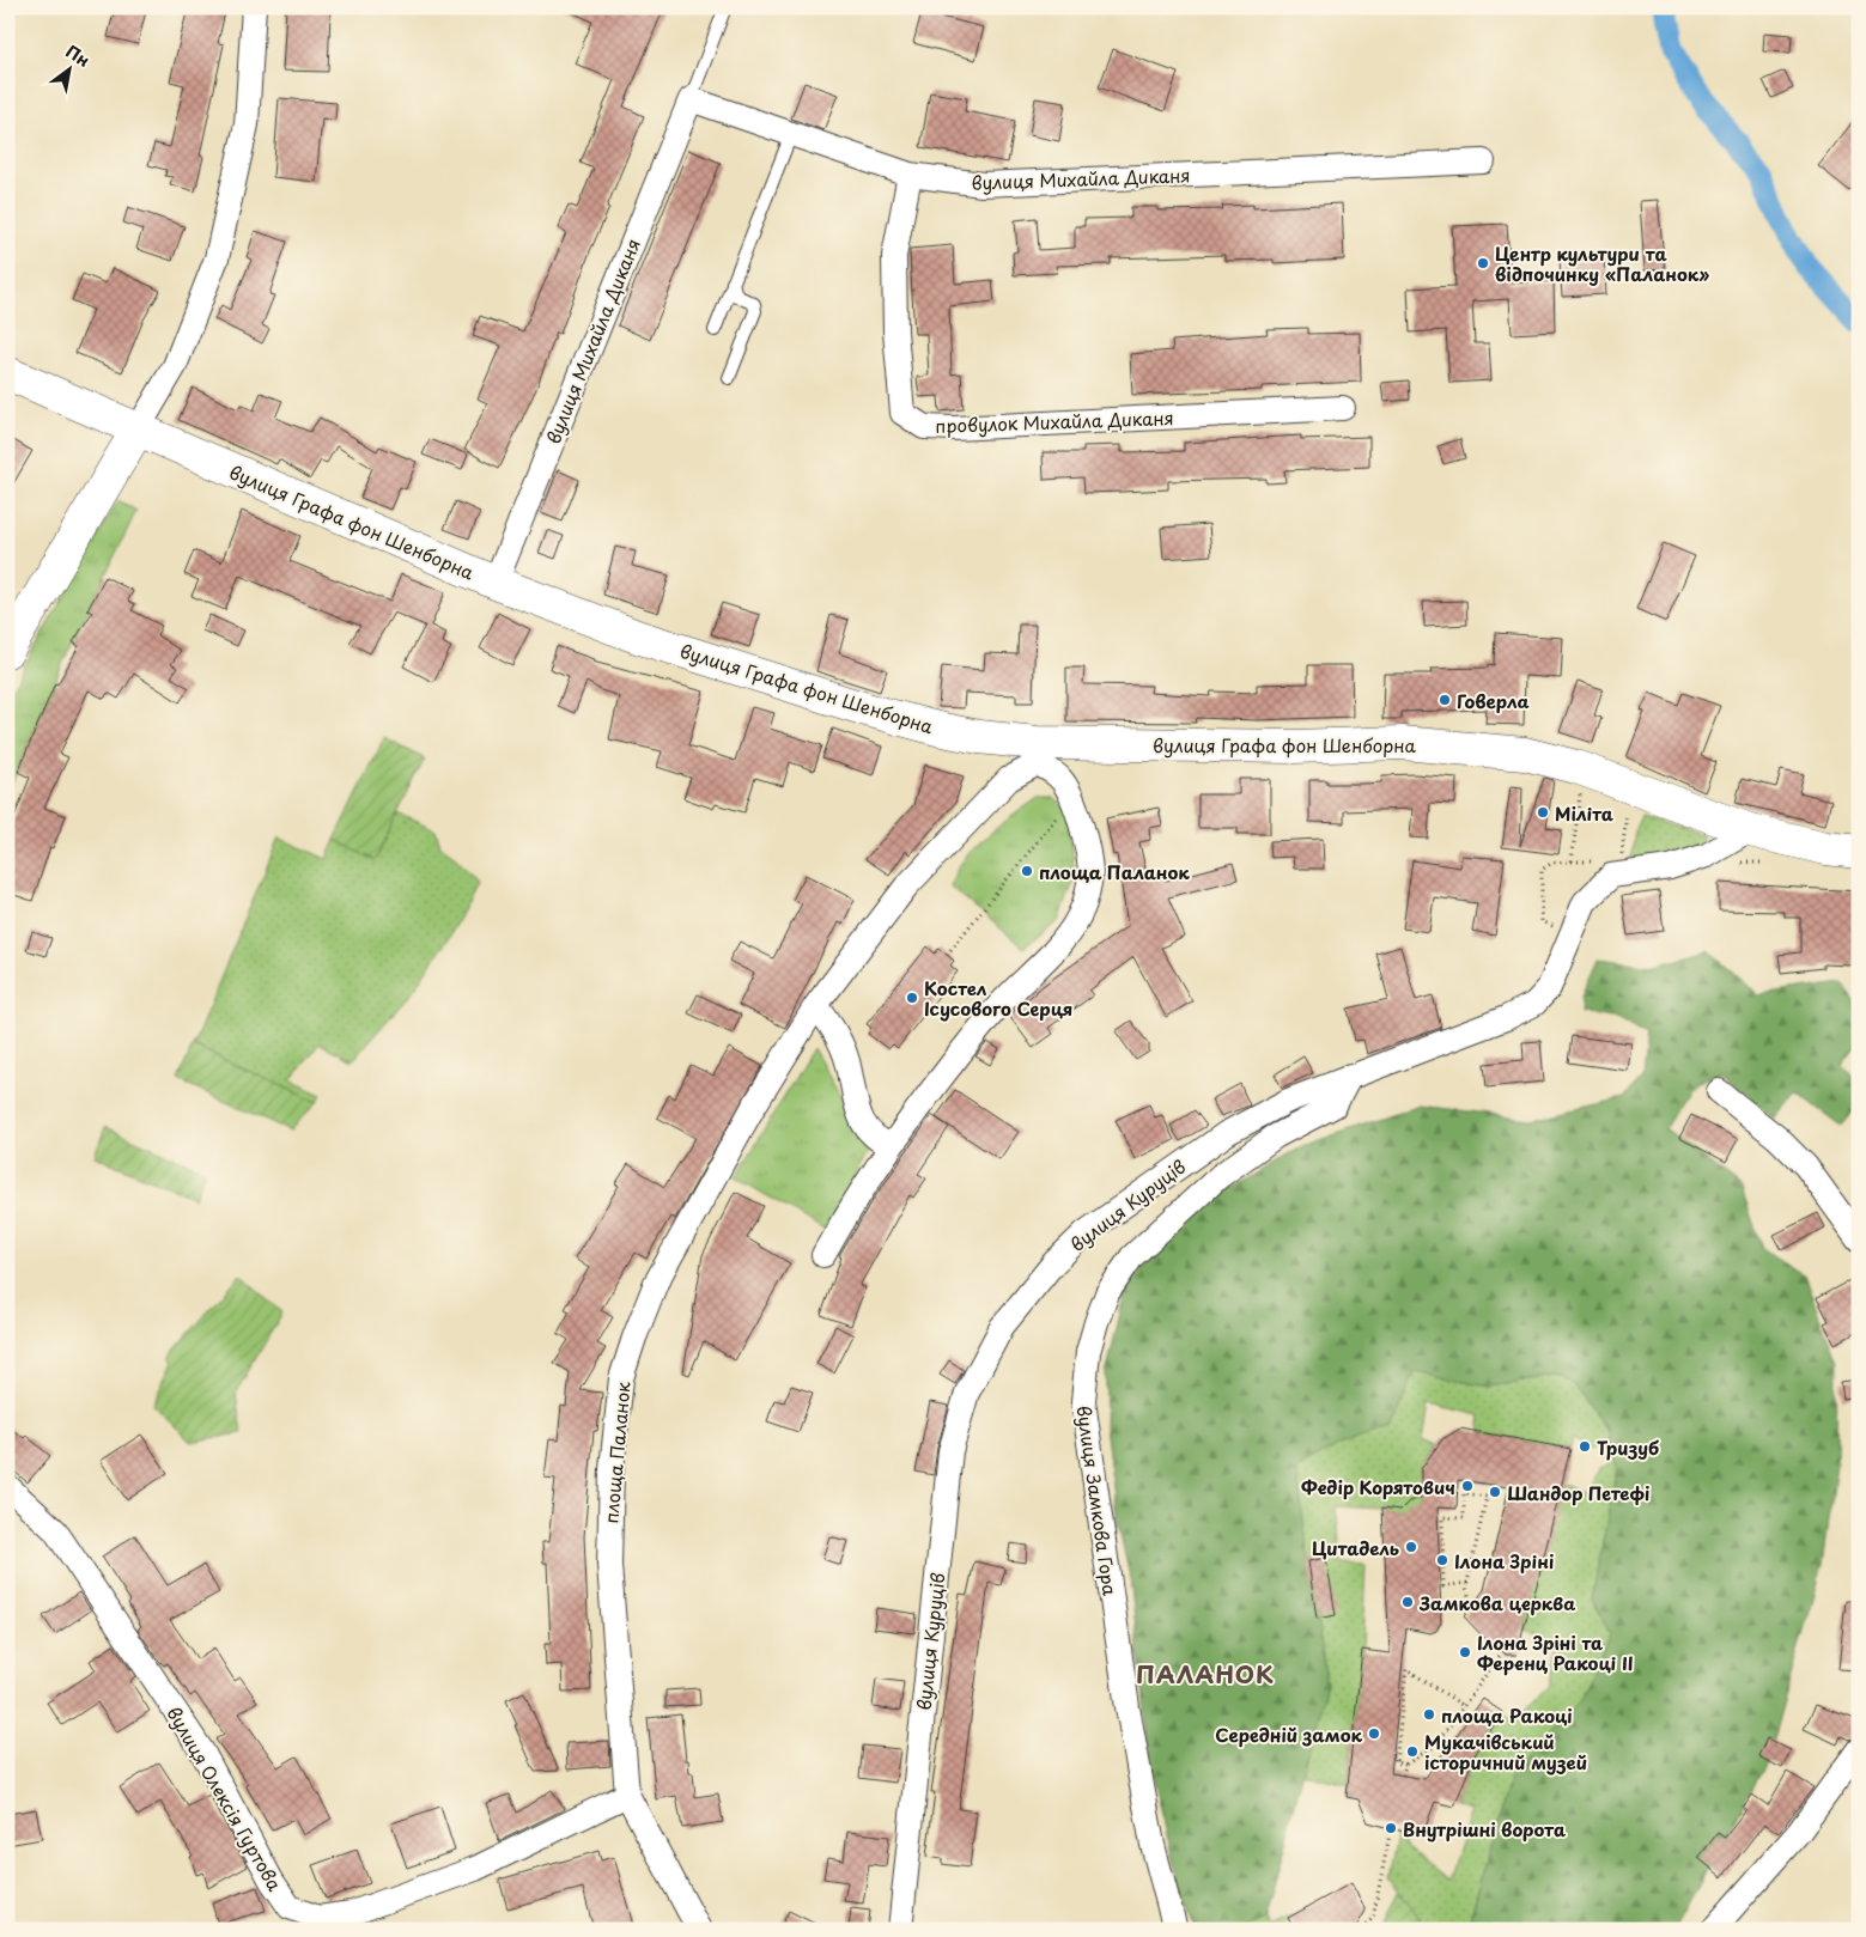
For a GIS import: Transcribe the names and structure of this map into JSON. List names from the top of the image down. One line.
{"streets":{"main road":["вулиця Графа фон Шенборна"],"street":["вулиця Михайла Диканя","провулок Михайла Диканя","вулиця Куруців","площа Паланок","вулиця Замкова Гора","вулиця Олексія Гуртова"]},"crossings":[["вулиця Михайла Диканя","провулок Михайла Диканя"],["вулиця Михайла Диканя","вулиця Графа фон Шенборна"],["вулиця Графа фон Шенборна","вулиця Куруців"],["вулиця Графа фон Шенборна","площа Паланок"],["вулиця Куруців","вулиця Замкова Гора"],["площа Паланок","вулиця Олексія Гуртова"]],"districts":["ПАЛАНОК"],"places":["Центр культури та відпочинку «Паланок»","Говерла","Міліта","площа Паланок","Костел Ісусового Серця","Тризуб","Федір Корятович","Шандор Петефі","Цитадель","Ілона Зріні","Замкова церква","Ілона Зріні та Ференц Ракоці II","площа Ракоці","Середній замок","Мукачівський історичний музей","Внутрішні ворота"],"north":"top right"}
